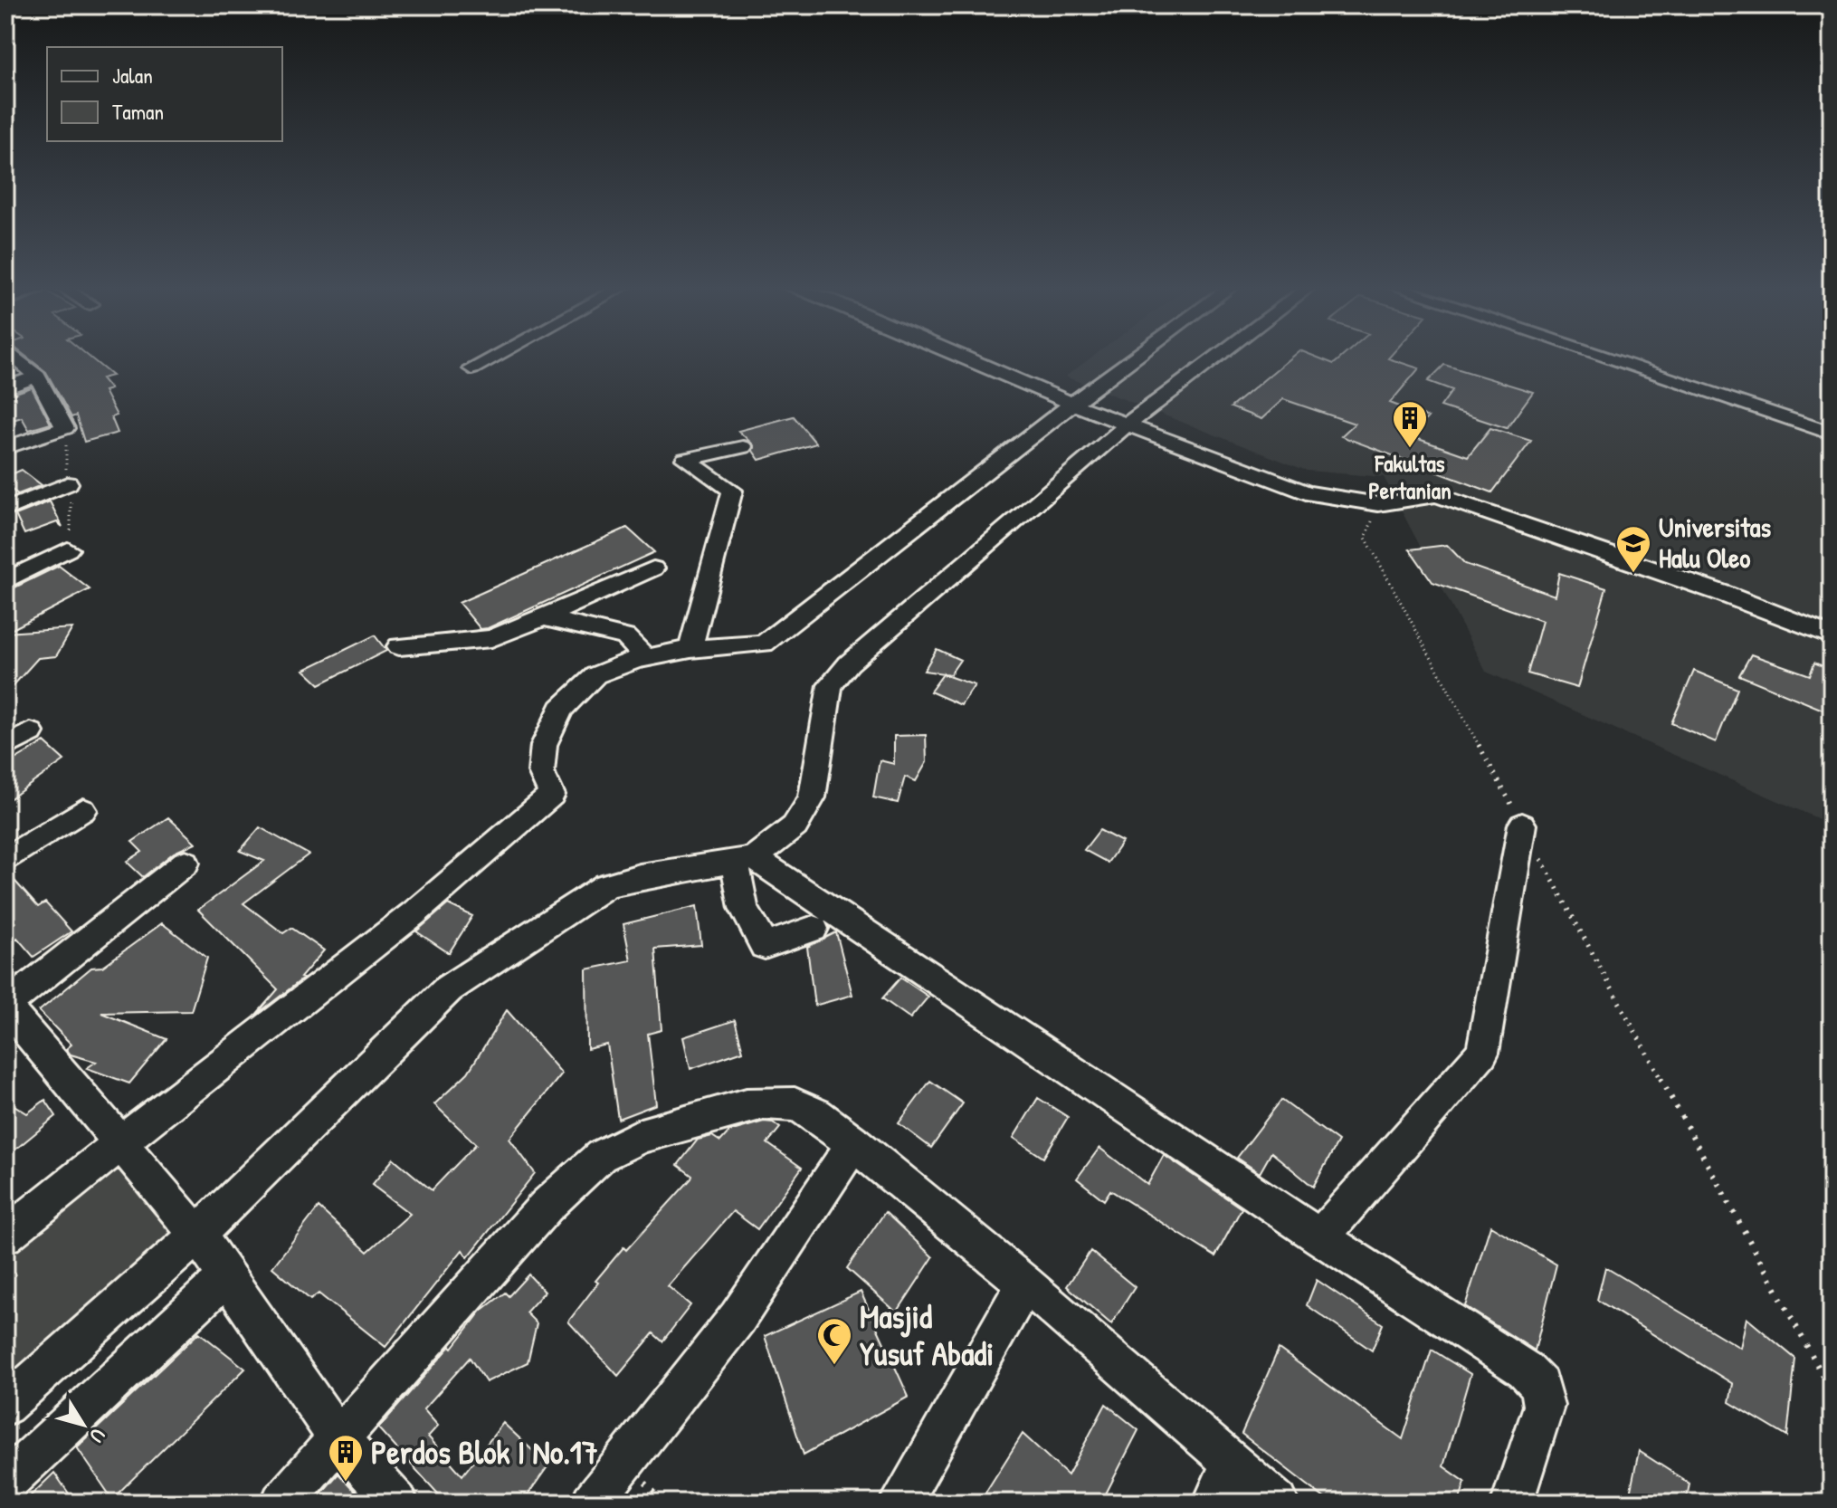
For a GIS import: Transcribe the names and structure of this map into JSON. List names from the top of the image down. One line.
{"places":{"building":["Fakultas Pertanian","Perdos Blok I No.17"],"school or university":["Universitas Halu Oleo"],"mosque":["Masjid Yusuf Abadi"]},"legend":["Jalan","Taman"],"north":"bottom right"}
